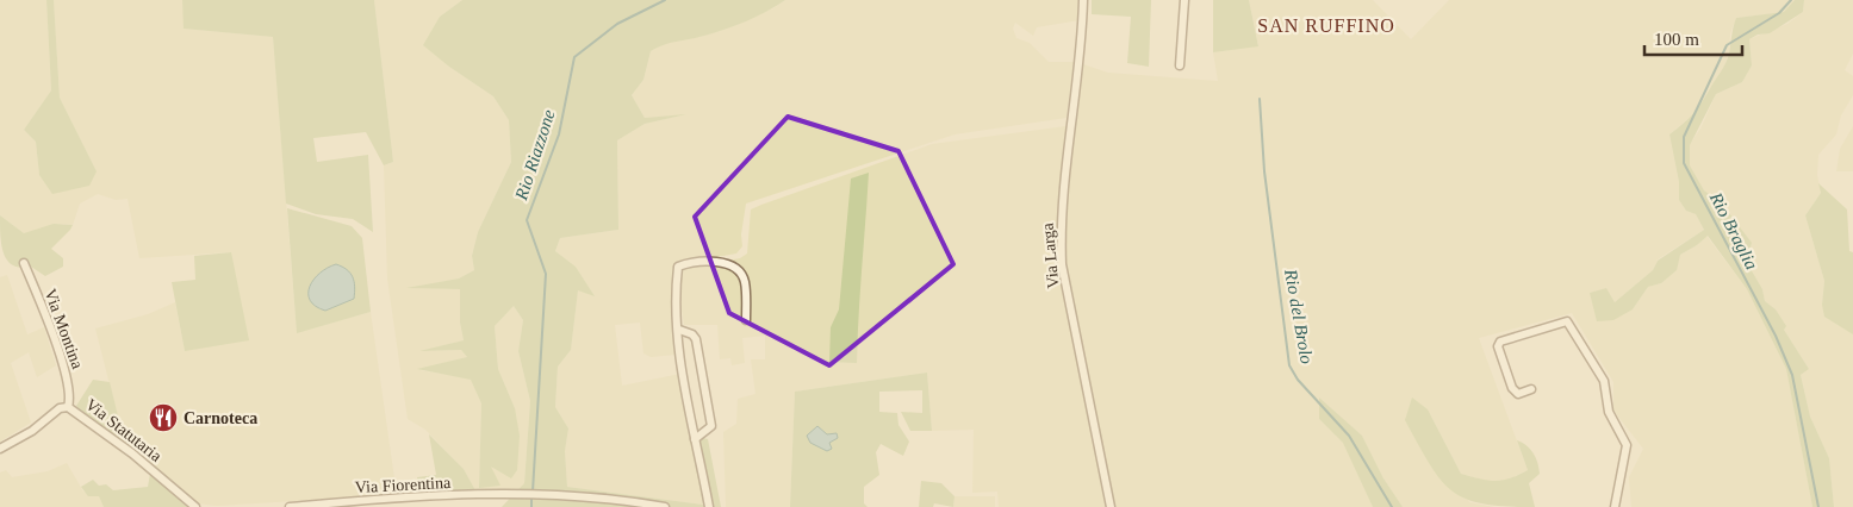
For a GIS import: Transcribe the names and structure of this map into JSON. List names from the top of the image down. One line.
{"streets":{"street":["Via Larga","Via Montina","Via Statutaria","Via Fiorentina"]},"crossings":[["Via Montina","Via Statutaria"]],"districts":["SAN RUFFINO"],"water":["Rio Riazzone","Rio Braglia","Rio del Brolo"],"places":{"restaurant":["Carnoteca"]},"scale_bar":"100 m"}
